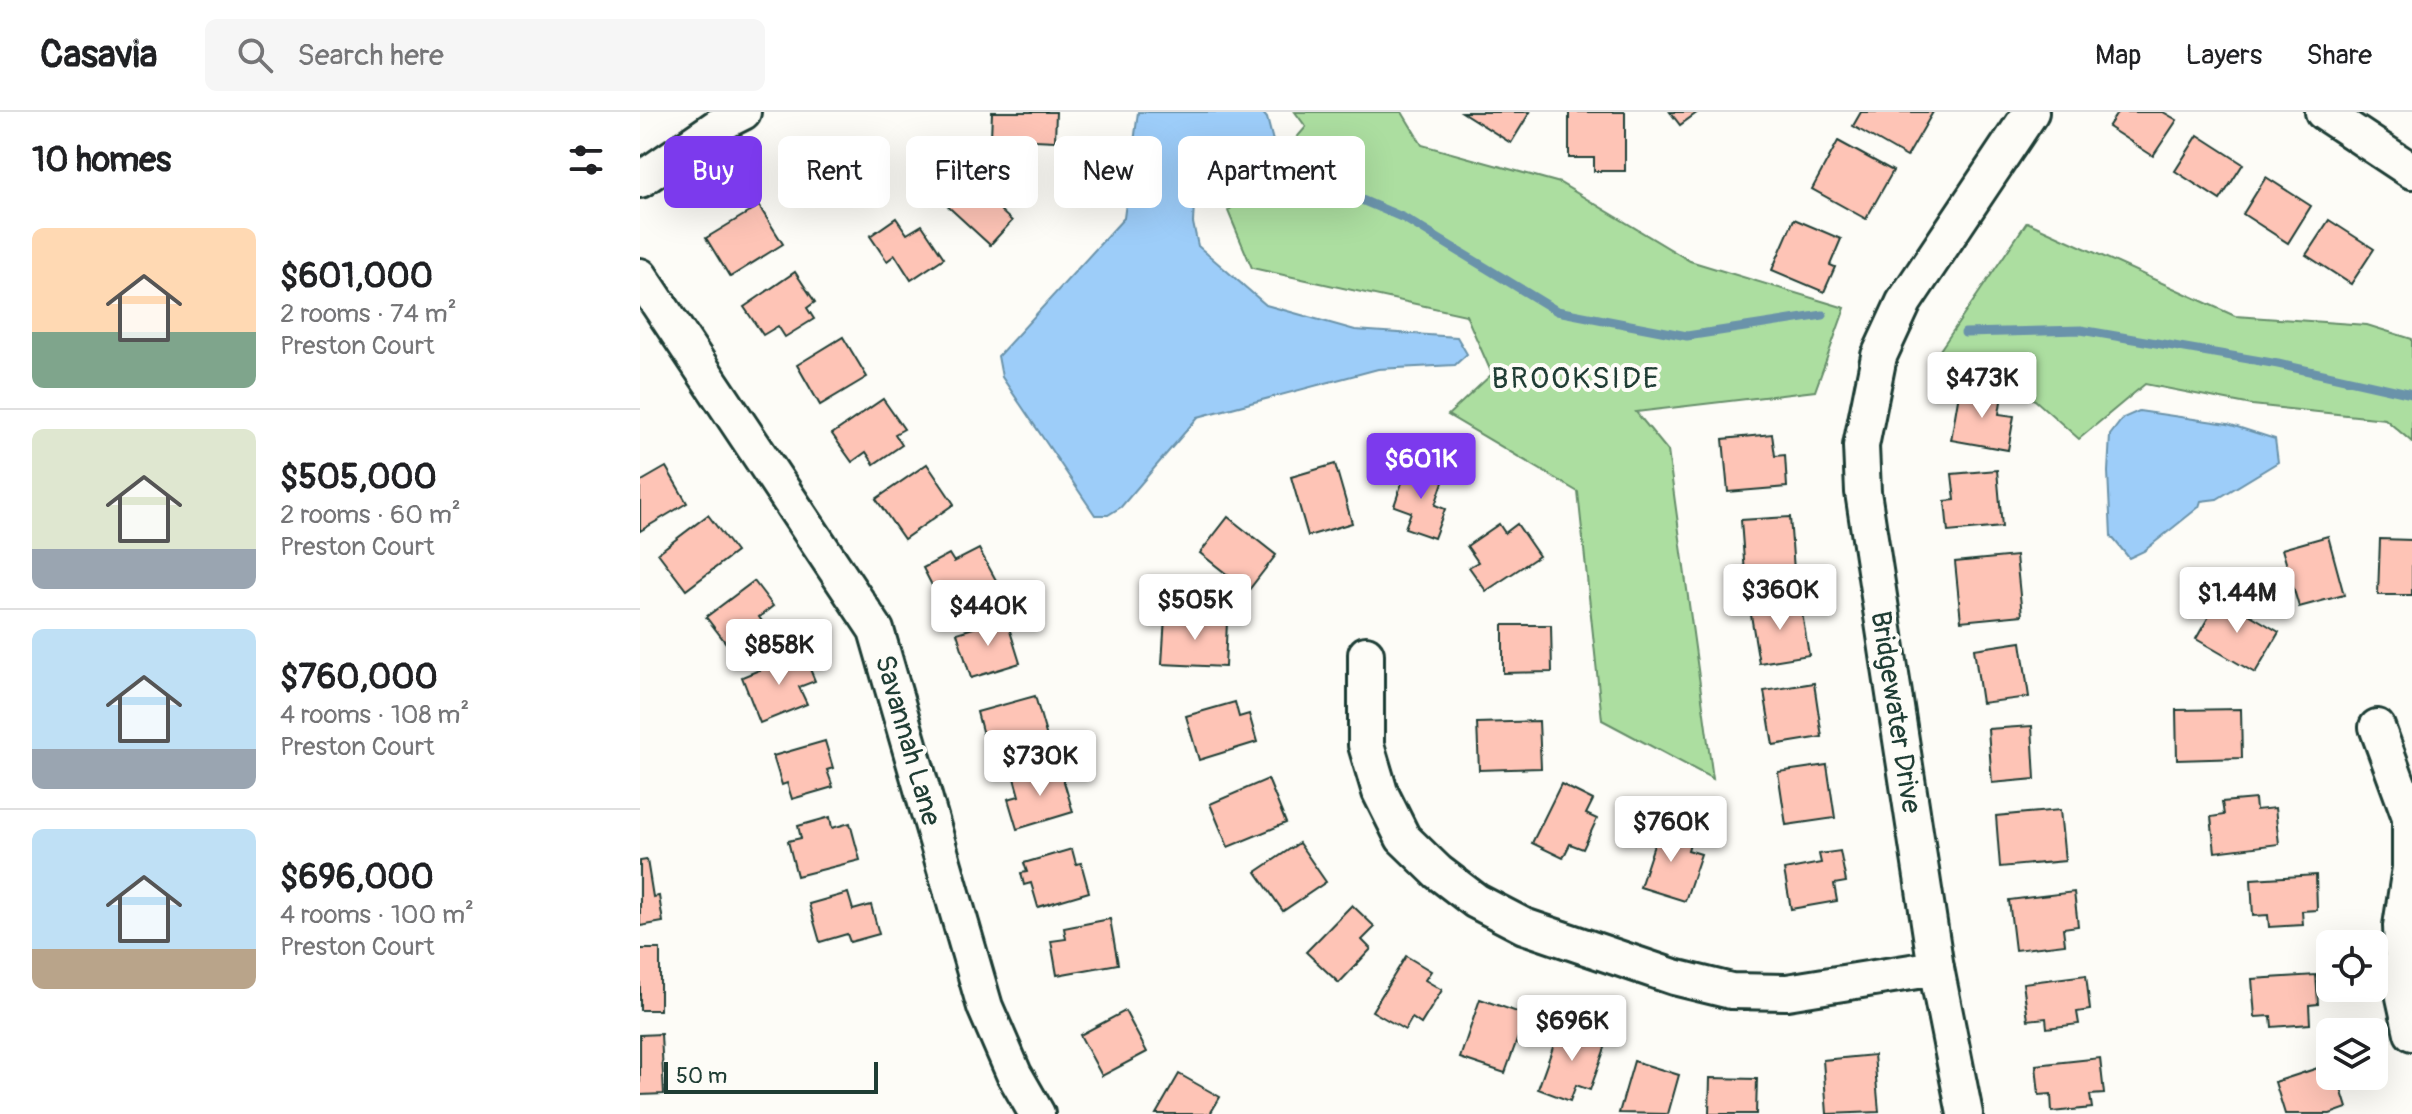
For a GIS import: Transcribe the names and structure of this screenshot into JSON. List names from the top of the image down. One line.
{"streets":{"street":["Bridgewater Drive","Savannah Lane"]},"districts":["BROOKSIDE"],"scale_bar":"50 m","page":{"header":"Casavia","search":"Search here","nav":["Map","Layers","Share"],"heading":"10 homes","chip":["Buy","Rent","Filters","New","Apartment"],"list":[{"name":"$601,000","note":"2 rooms · 74 m² · Preston Court"},{"name":"$505,000","note":"2 rooms · 60 m² · Preston Court"},{"name":"$760,000","note":"4 rooms · 108 m² · Preston Court"},{"name":"$696,000","note":"4 rooms · 100 m² · Preston Court"}],"price":["$473K","$601K","$360K","$1.44M","$505K","$440K","$858K","$730K","$760K","$696K"],"scale":"50 m"}}
